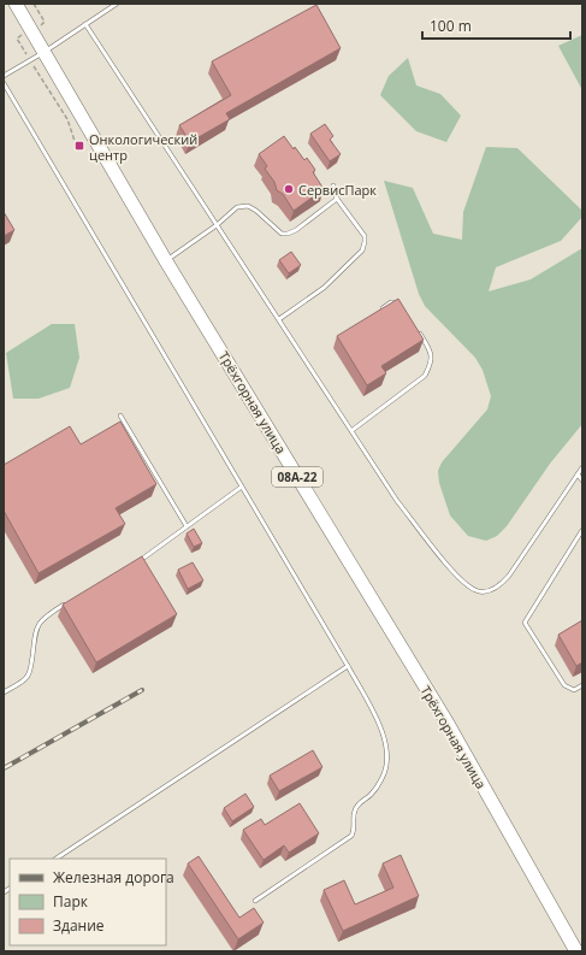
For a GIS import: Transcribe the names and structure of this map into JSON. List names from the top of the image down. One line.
{"streets":{"highway":["Трёхгорная улица","08А-22"]},"places":{"transit":["Онкологический центр"],"other":["СервисПарк"]},"legend":["Железная дорога","Парк","Здание"],"scale_bar":"100 m"}
